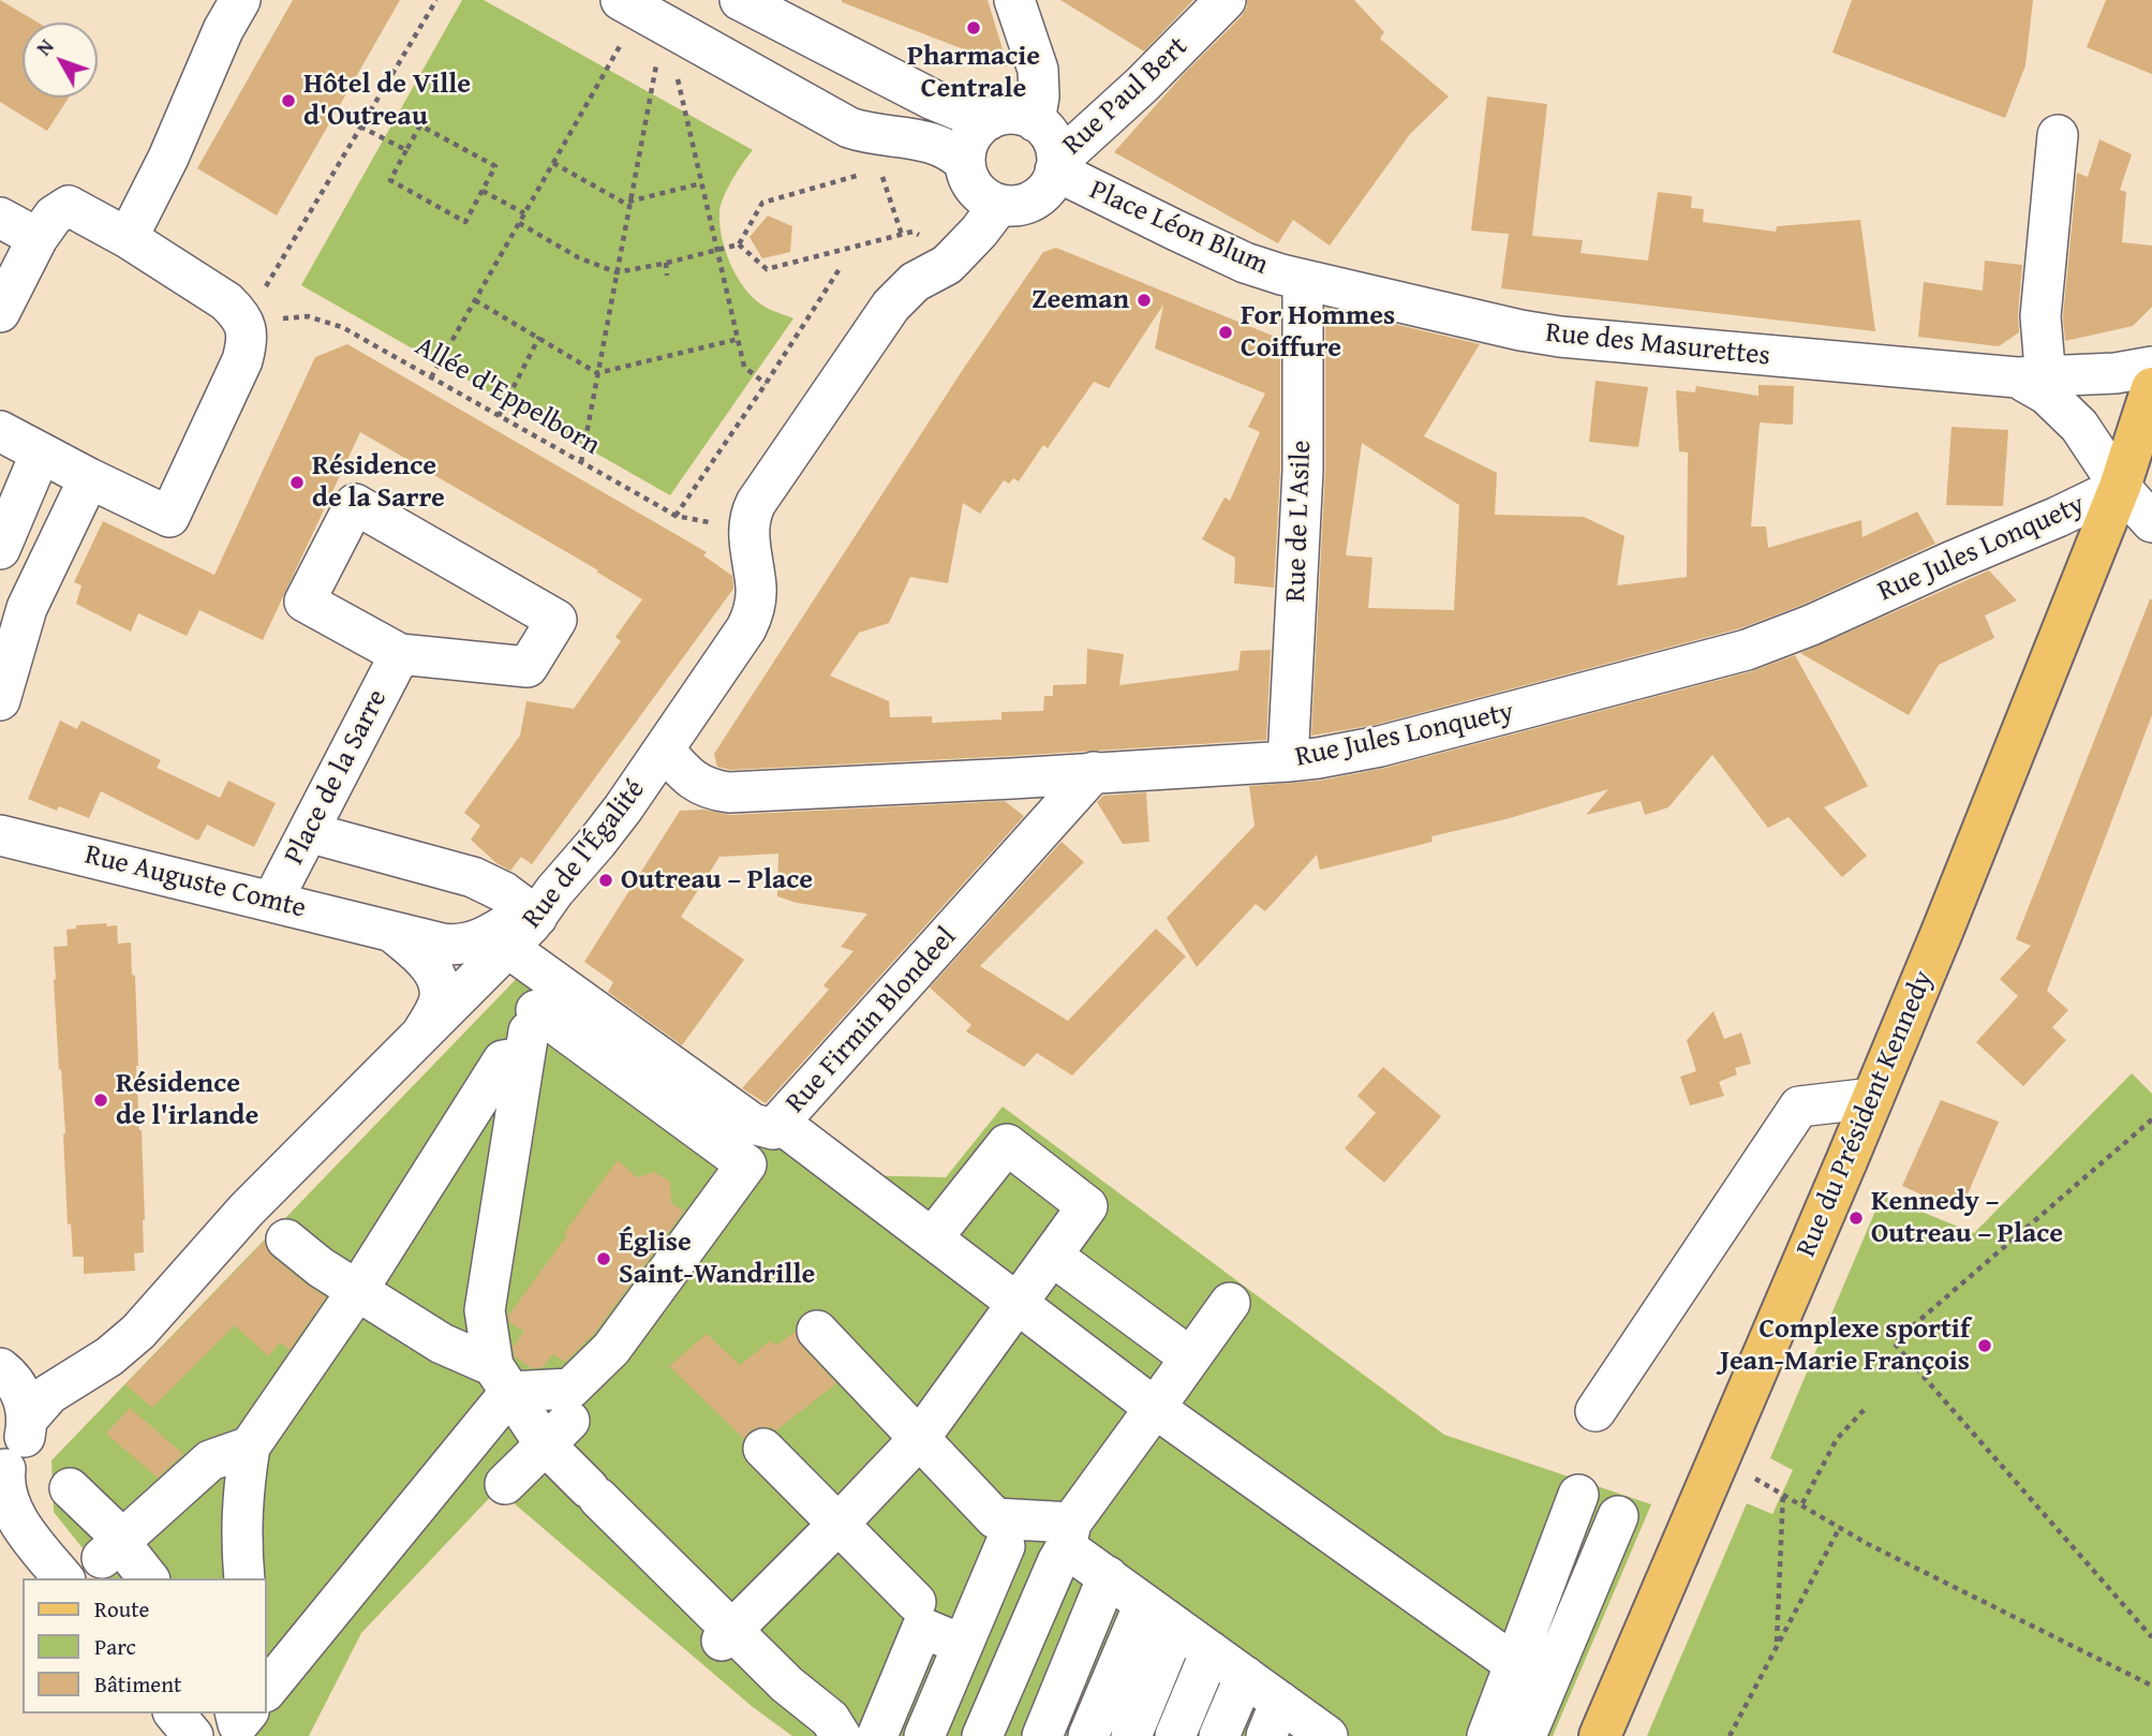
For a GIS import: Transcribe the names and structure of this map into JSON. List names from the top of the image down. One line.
{"streets":{"main road":["Rue du Président Kennedy"],"street":["Rue Paul Bert","Place Léon Blum","Rue des Masurettes","Rue de L'Asile","Rue Jules Lonquety","Place de la Sarre","Rue de l'Égalité","Rue Auguste Comte","Rue Firmin Blondeel"],"path":["Allée d'Eppelborn"]},"crossings":[["Rue Paul Bert","Place Léon Blum"],["Rue Paul Bert","Rue de l'Égalité"],["Place Léon Blum","Rue des Masurettes"],["Place Léon Blum","Rue de L'Asile"],["Place Léon Blum","Rue de l'Égalité"],["Rue des Masurettes","Rue de L'Asile"],["Allée d'Eppelborn","Rue de l'Égalité"],["Rue de L'Asile","Rue Jules Lonquety"],["Rue Jules Lonquety","Rue de l'Égalité"],["Rue Jules Lonquety","Rue Firmin Blondeel"],["Rue Jules Lonquety","Rue du Président Kennedy"],["Place de la Sarre","Rue Auguste Comte"],["Rue de l'Égalité","Rue Auguste Comte"],["Rue de l'Égalité","Rue Firmin Blondeel"]],"places":["Pharmacie Centrale","Hôtel de Ville d'Outreau","Zeeman","For Hommes Coiffure","Résidence de la Sarre","Outreau – Place","Résidence de l'irlande","Kennedy – Outreau – Place","Église Saint-Wandrille","Complexe sportif Jean-Marie François"],"legend":["Route","Parc","Bâtiment"],"north":"top left"}
